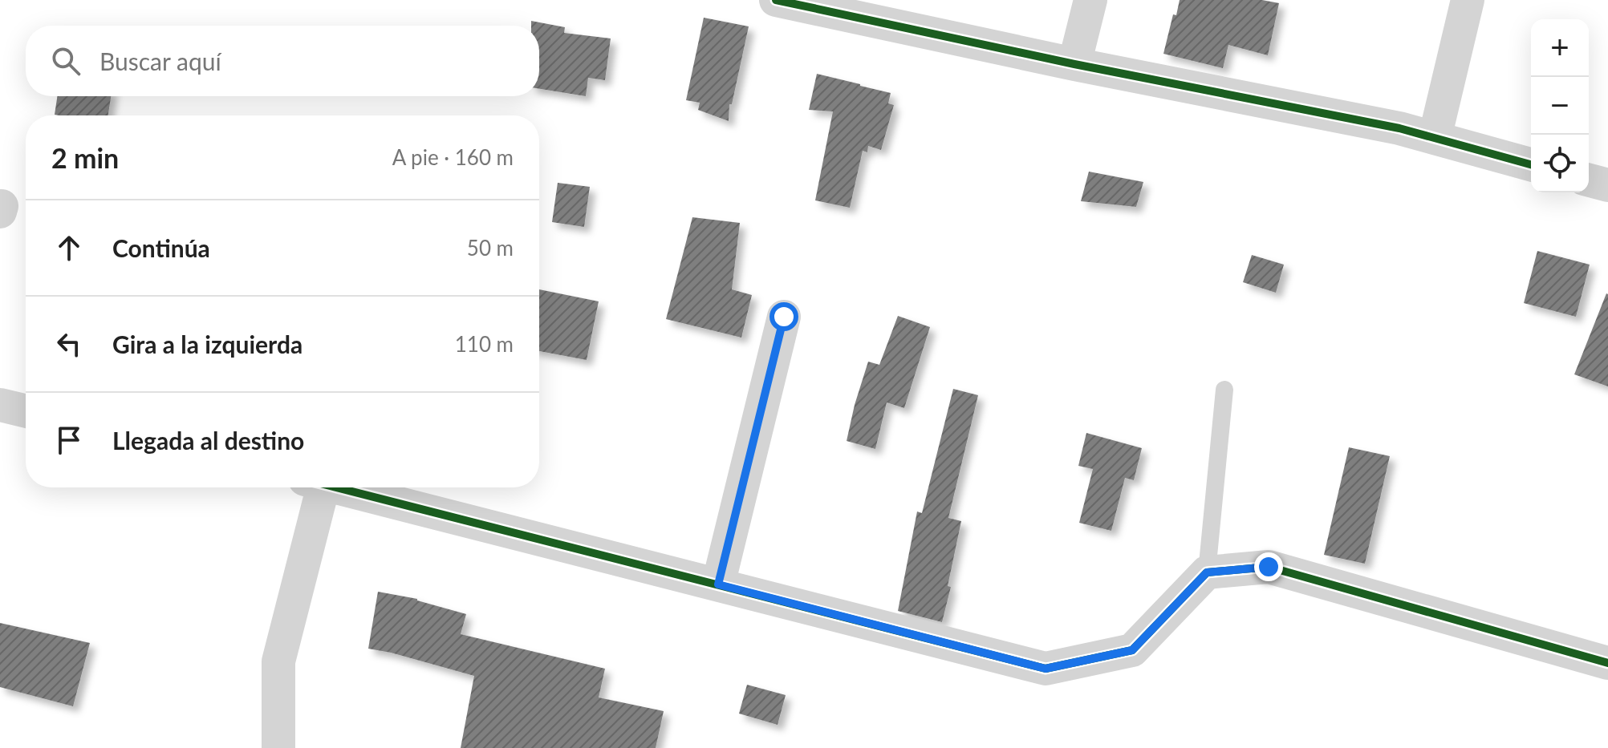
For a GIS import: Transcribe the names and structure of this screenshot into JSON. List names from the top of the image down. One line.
{"page":{"map_buttons":["+","−"],"search":"Buscar aquí","heading":["2 min","A pie · 160 m"],"list":[["Continúa","50 m"],["Gira a la izquierda","110 m"],"Llegada al destino"]}}
